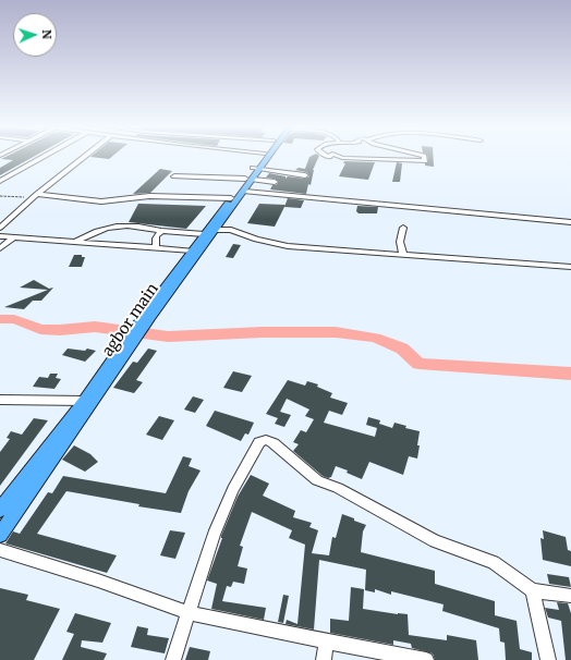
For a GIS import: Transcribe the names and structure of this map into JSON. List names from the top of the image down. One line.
{"streets":{"main road":["agbor main"]},"north":"right"}
